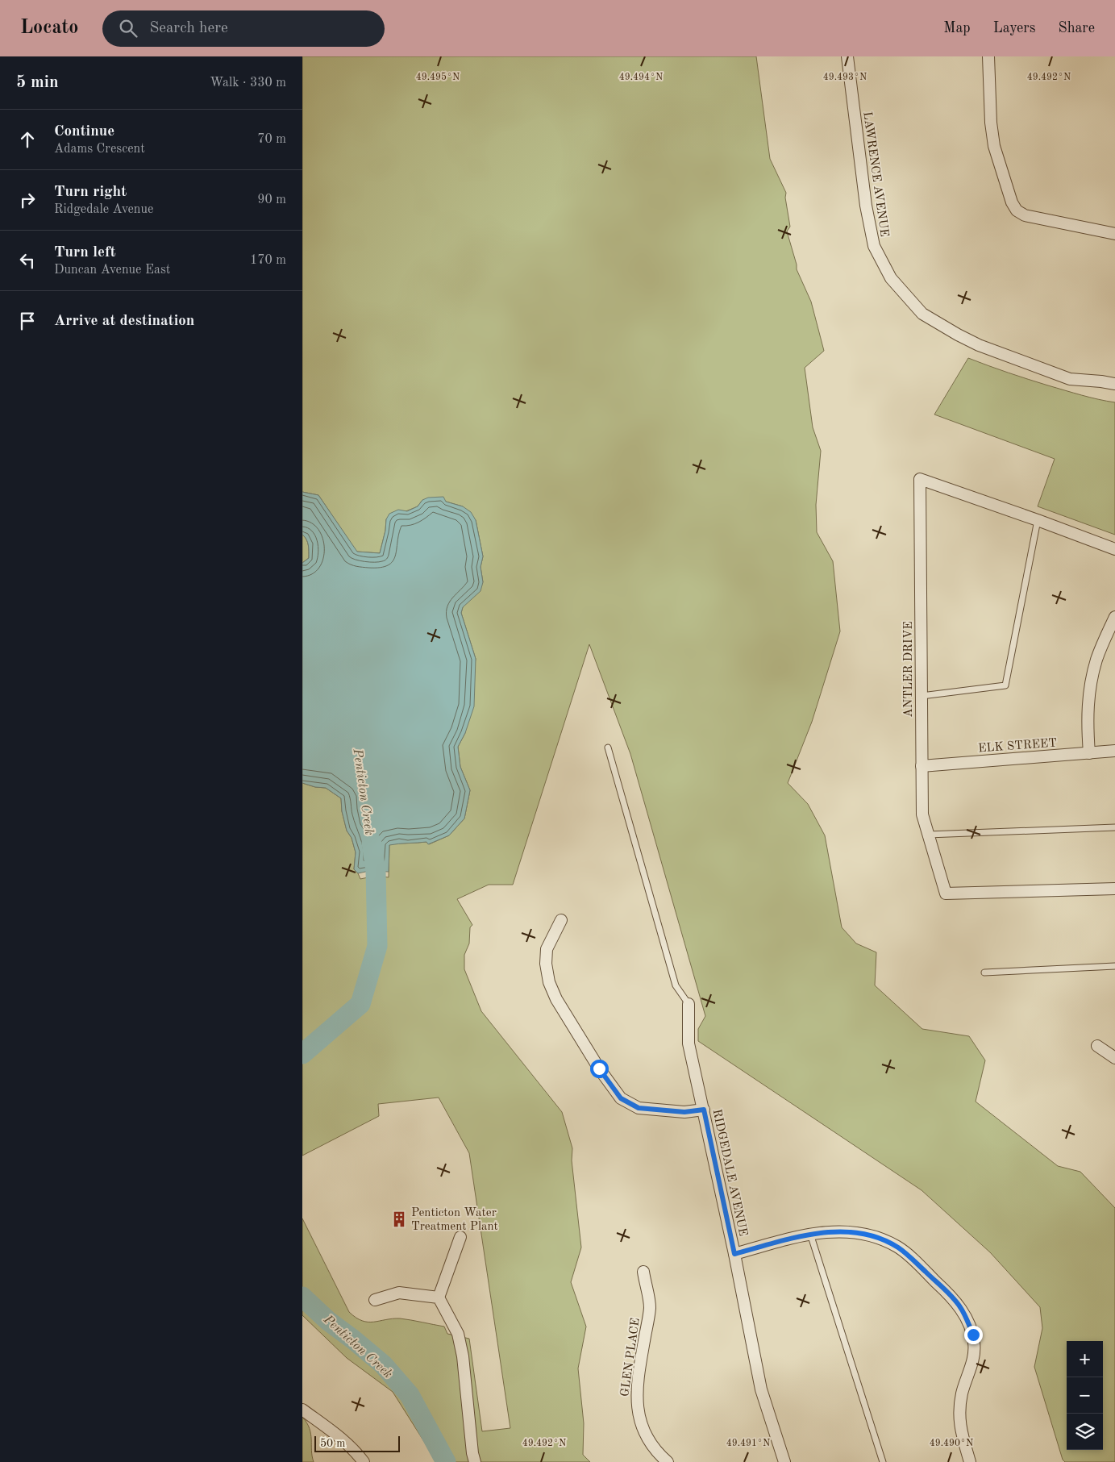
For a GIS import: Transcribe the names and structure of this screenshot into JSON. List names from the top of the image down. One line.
{"streets":{"street":["LAWRENCE AVENUE","ANTLER DRIVE","ELK STREET","RIDGEDALE AVENUE","GLEN PLACE"]},"crossings":[["ANTLER DRIVE","ELK STREET"]],"water":["Penticton Creek"],"places":{"building":["Penticton Water Treatment Plant"]},"scale_bar":"50 m","page":{"header":"Locato","search":"Search here","nav":["Map","Layers","Share"],"heading":["5 min","Walk · 330 m"],"list":[["Continue","Adams Crescent","70 m"],["Turn right","Ridgedale Avenue","90 m"],["Turn left","Duncan Avenue East","170 m"],"Arrive at destination"],"map_buttons":["+","−"],"scale":"50 m"},"coordinates":["49.495°N","49.494°N","49.493°N","49.492°N","49.491°N","49.490°N"]}
